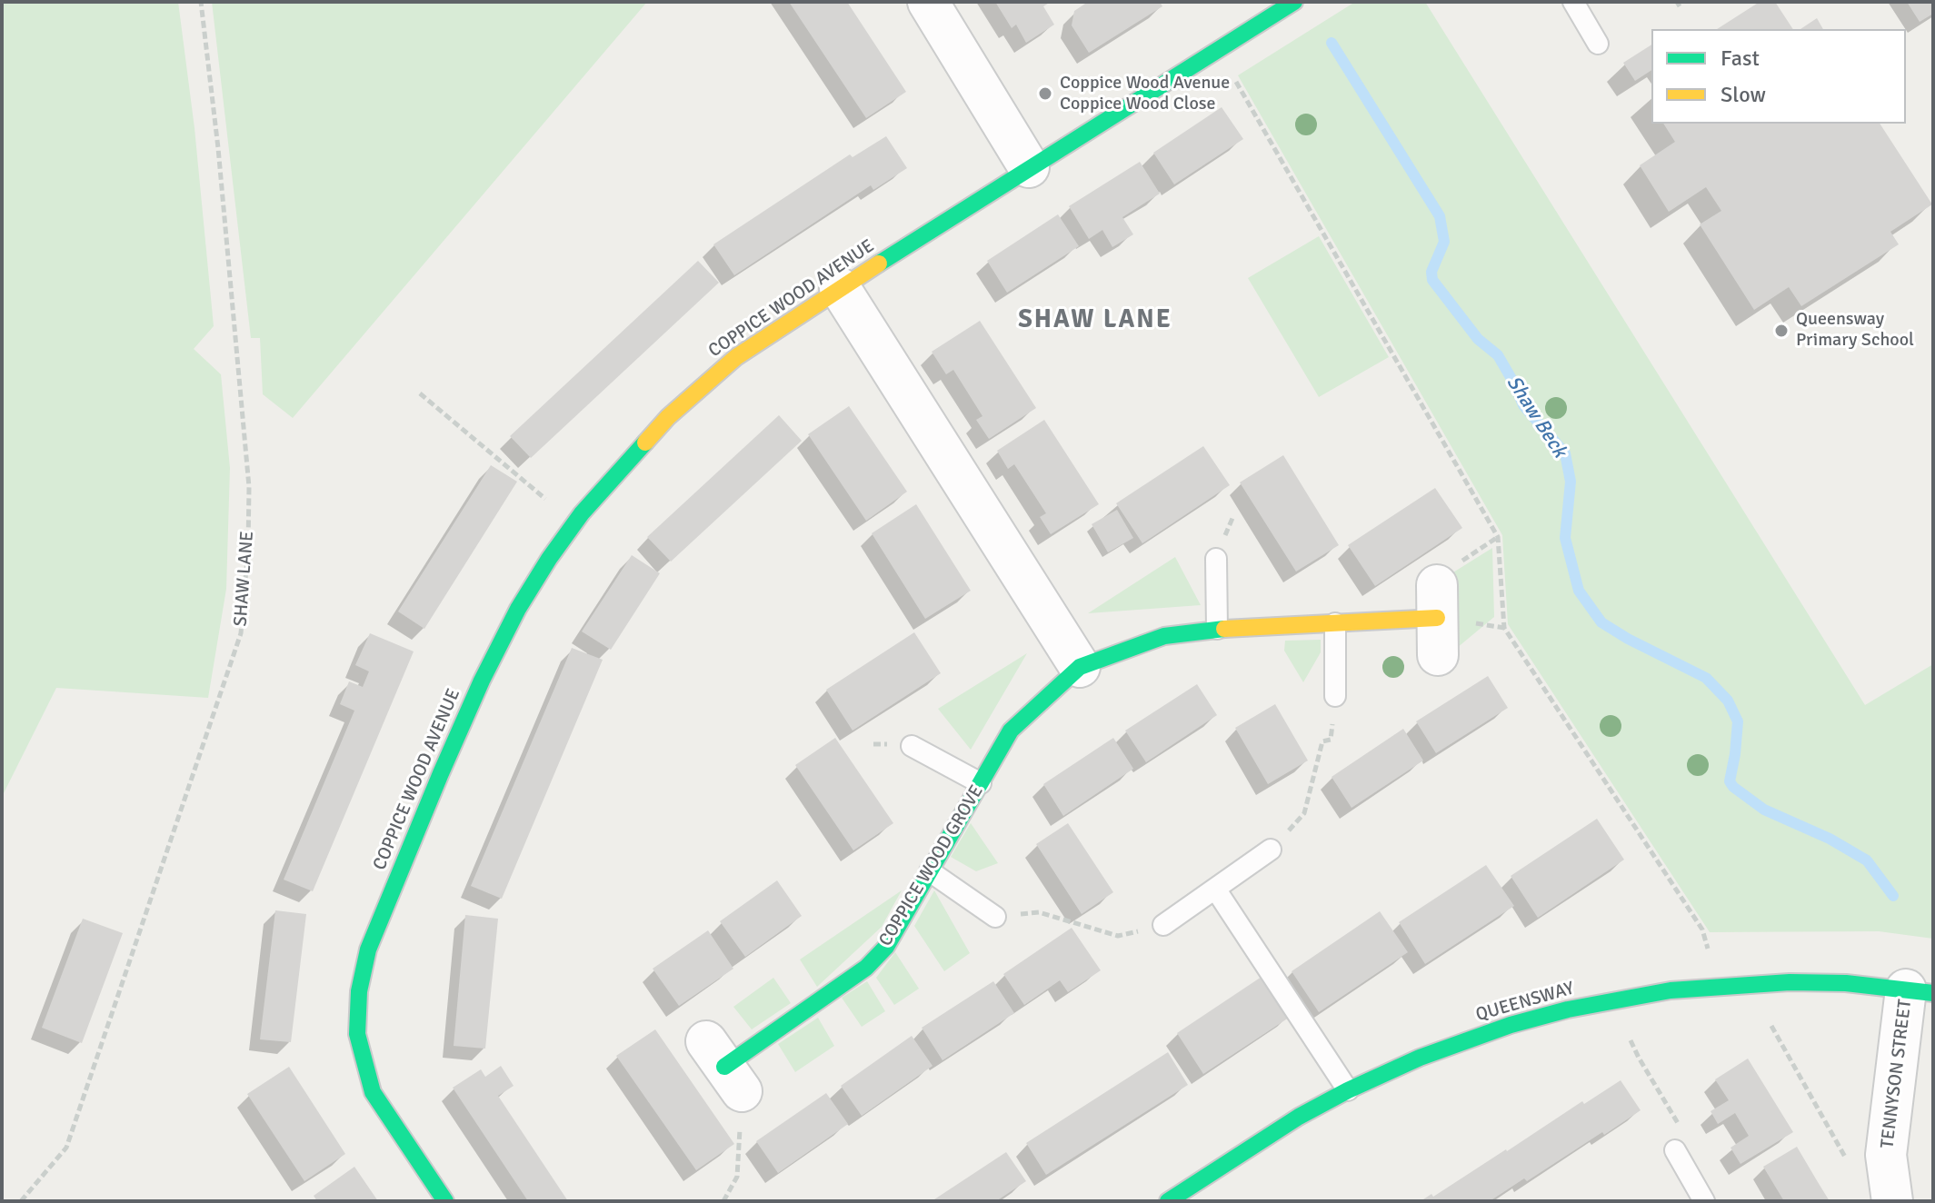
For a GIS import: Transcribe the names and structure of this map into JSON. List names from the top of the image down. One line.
{"streets":{"street":["COPPICE WOOD AVENUE","COPPICE WOOD GROVE","QUEENSWAY","TENNYSON STREET"],"path":["SHAW LANE"]},"crossings":[["QUEENSWAY","TENNYSON STREET"]],"districts":["SHAW LANE"],"water":["Shaw Beck"],"places":["Coppice Wood Avenue Coppice Wood Close","Queensway Primary School"],"legend":["Fast","Slow"]}
